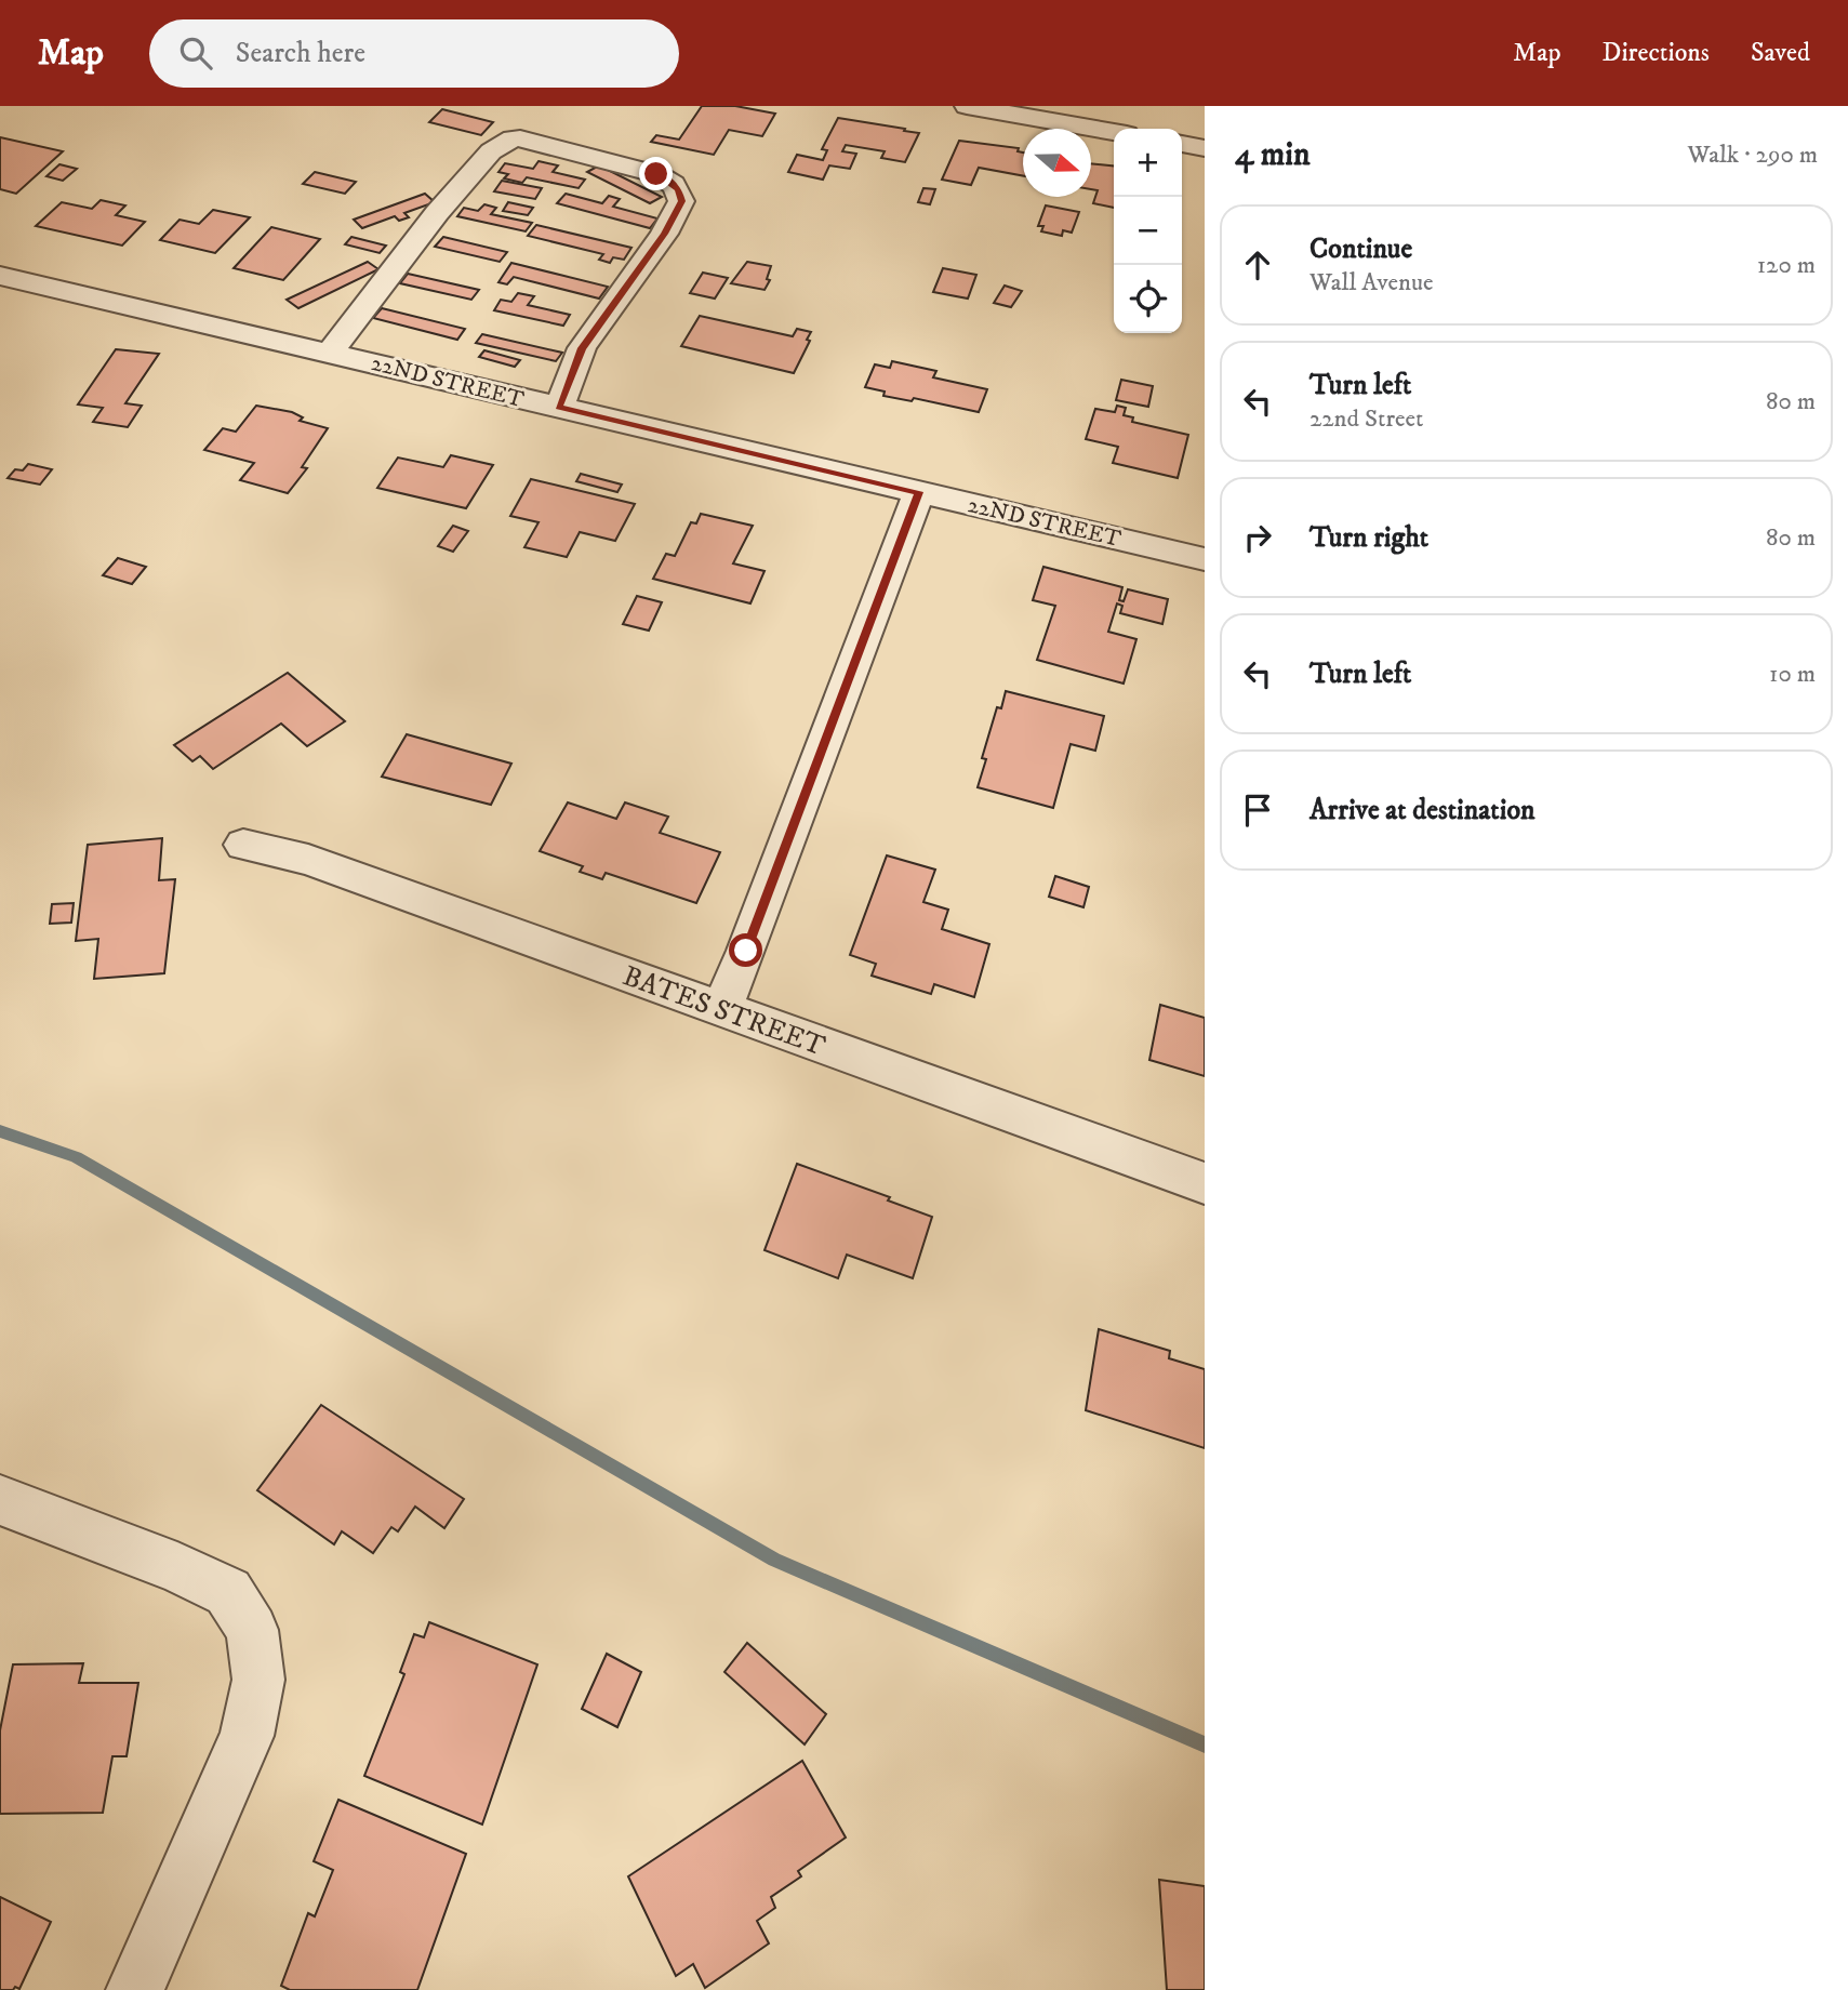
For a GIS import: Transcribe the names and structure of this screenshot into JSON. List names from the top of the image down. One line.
{"streets":{"street":["22ND STREET","BATES STREET"]},"north":"right","page":{"header":"Map","search":"Search here","nav":["Map","Directions","Saved"],"heading":["4 min","Walk · 290 m"],"map_buttons":["+","−"],"list":[["Continue","Wall Avenue","120 m"],["Turn left","22nd Street","80 m"],["Turn right","80 m"],["Turn left","10 m"],"Arrive at destination"]}}
